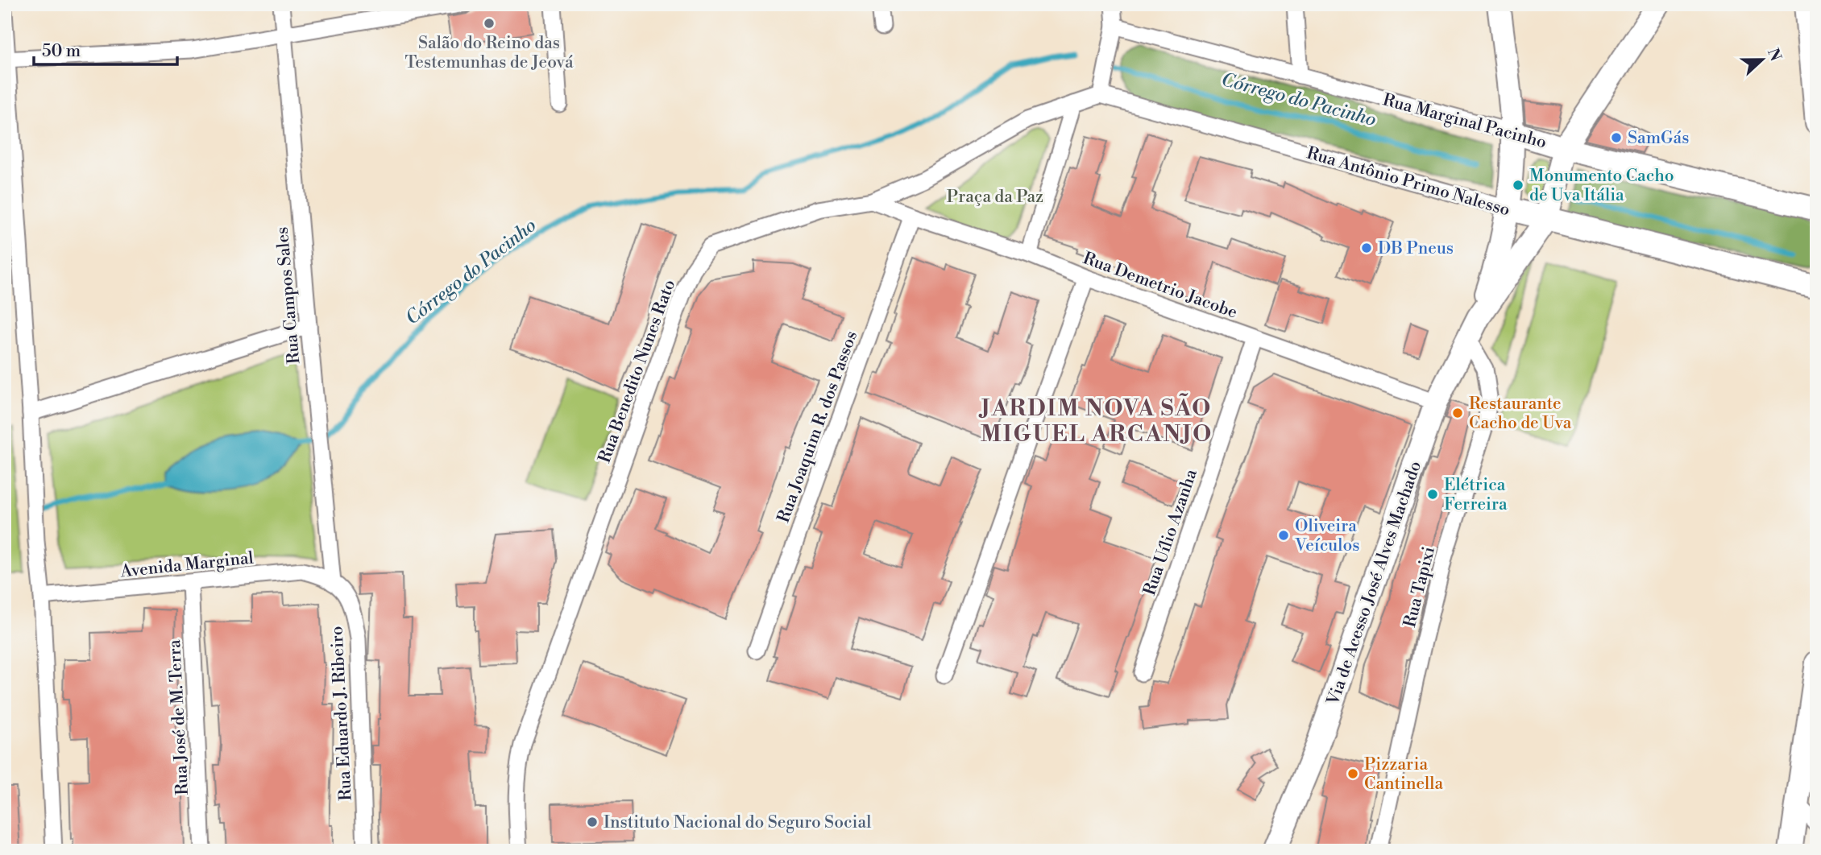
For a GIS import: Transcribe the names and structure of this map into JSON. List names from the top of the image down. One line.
{"streets":{"main road":["Rua Marginal Pacinho","Rua Antônio Primo Nalesso","Via de Acesso José Alves Machado"],"street":["Rua Demetrio Jacobe","Rua Campos Sales","Rua Benedito Nunes Rato","Rua Joaquim R. dos Passos","Rua Uílio Azanha","Avenida Marginal","Rua Tapixi","Rua Eduardo J. Ribeiro","Rua José de M. Terra"]},"crossings":[["Rua Antônio Primo Nalesso","Rua Benedito Nunes Rato"],["Rua Demetrio Jacobe","Rua Benedito Nunes Rato"],["Rua Demetrio Jacobe","Rua Joaquim R. dos Passos"],["Rua Demetrio Jacobe","Rua Uílio Azanha"],["Rua Demetrio Jacobe","Via de Acesso José Alves Machado"],["Rua Campos Sales","Avenida Marginal"],["Rua Campos Sales","Rua Eduardo J. Ribeiro"],["Avenida Marginal","Rua Eduardo J. Ribeiro"],["Avenida Marginal","Rua José de M. Terra"],["Via de Acesso José Alves Machado","Rua Tapixi"]],"districts":["JARDIM NOVA SÃO MIGUEL ARCANJO"],"water":["Córrego do Pacinho"],"parks":["Praça da Paz"],"places":["Salão do Reino das Testemunhas de Jeová","SamGás","Monumento Cacho de Uva Itália","DB Pneus","Restaurante Cacho de Uva","Elétrica Ferreira","Oliveira Veículos","Pizzaria Cantinella","Instituto Nacional do Seguro Social"],"scale_bar":"50 m","north":"right"}
